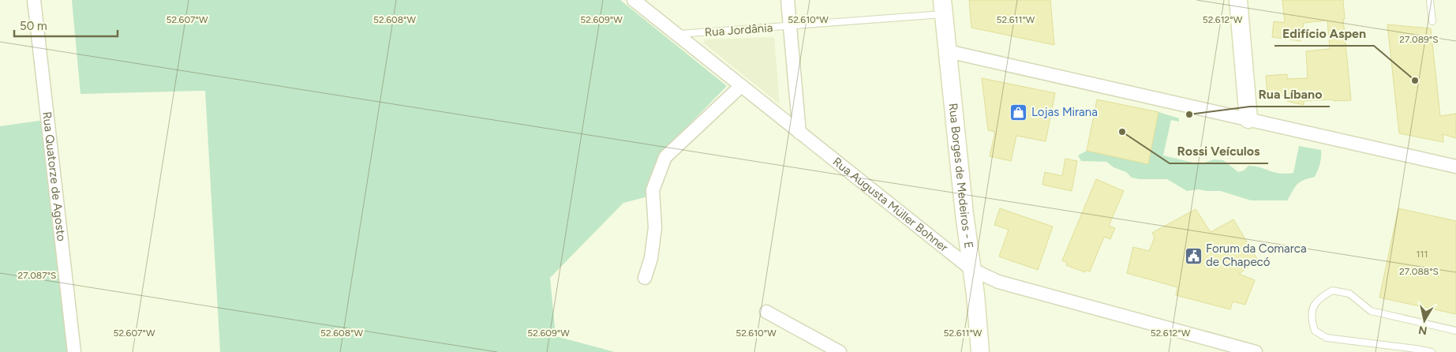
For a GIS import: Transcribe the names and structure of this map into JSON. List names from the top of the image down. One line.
{"streets":{"street":["Rua Quatorze de Agosto","Rua Borges de Medeiros - E","Rua Augusta Müller Bohner"],"lane":["Rua Jordânia"]},"crossings":[["Rua Jordânia","Rua Borges de Medeiros - E"],["Rua Jordânia","Rua Augusta Müller Bohner"],["Rua Borges de Medeiros - E","Rua Augusta Müller Bohner"]],"places":{"other":["Edifício Aspen","Rua Líbano","Rossi Veículos"],"shop":["Lojas Mirana"],"public building":["Forum da Comarca de Chapecó"]},"house_numbers":["111"],"scale_bar":"50 m","north":"bottom","coordinates":["52.611°W","52.607°W","52.608°W","52.609°W","52.610°W","52.612°W","27.089°S","27.088°S","27.087°S"]}
